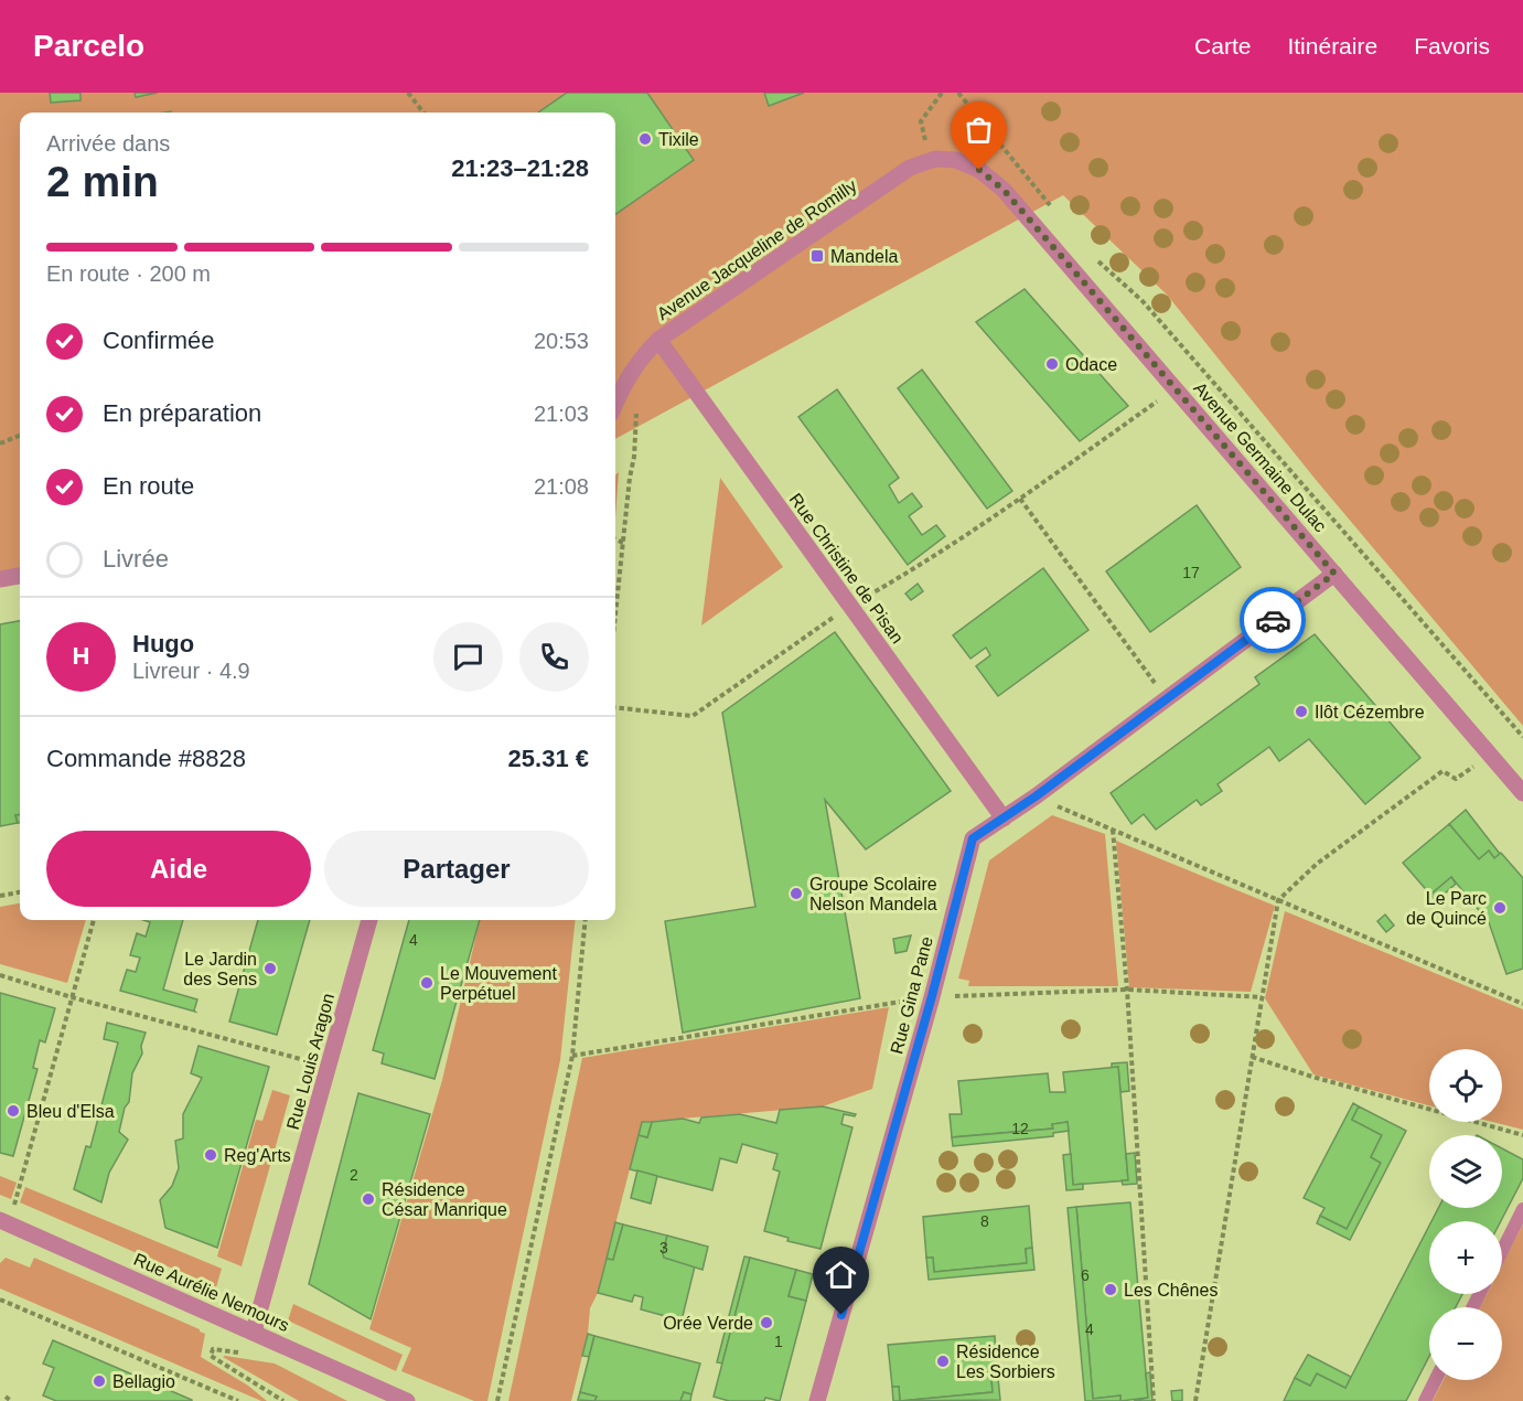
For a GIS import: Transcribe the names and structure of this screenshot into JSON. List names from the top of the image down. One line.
{"streets":{"street":["Avenue Jacqueline de Romilly","Avenue Germaine Dulac","Rue Christine de Pisan","Rue Gina Pane","Rue Louis Aragon","Rue Aurélie Nemours"]},"crossings":[["Avenue Jacqueline de Romilly","Avenue Germaine Dulac"],["Avenue Jacqueline de Romilly","Rue Christine de Pisan"],["Avenue Germaine Dulac","Rue Gina Pane"],["Rue Christine de Pisan","Rue Gina Pane"],["Rue Louis Aragon","Rue Aurélie Nemours"]],"places":{"other":["Tixile","Odace","Ilôt Cézembre","Groupe Scolaire Nelson Mandela","Le Parc de Quincé","Le Jardin des Sens","Le Mouvement Perpétuel","Bleu d'Elsa","Reg'Arts","Résidence César Manrique","Les Chênes","Orée Verde","Résidence Les Sorbiers","Bellagio"],"transit":["Mandela"]},"house_numbers":["17","4","12","2","8","3","6","4","1"],"page":{"header":"Parcelo","nav":["Carte","Itinéraire","Favoris"],"heading":["2 min","Arrivée dans","21:23–21:28"],"panel":["Hugo","Livreur · 4.9","Commande #8828","25.31 €"],"bar":"En route · 200 m","list":[["Confirmée","20:53"],["En préparation","21:03"],["En route","21:08"],"Livrée"],"round":"H","buttons":["Aide","Partager"],"map_buttons":["+","−"]}}
